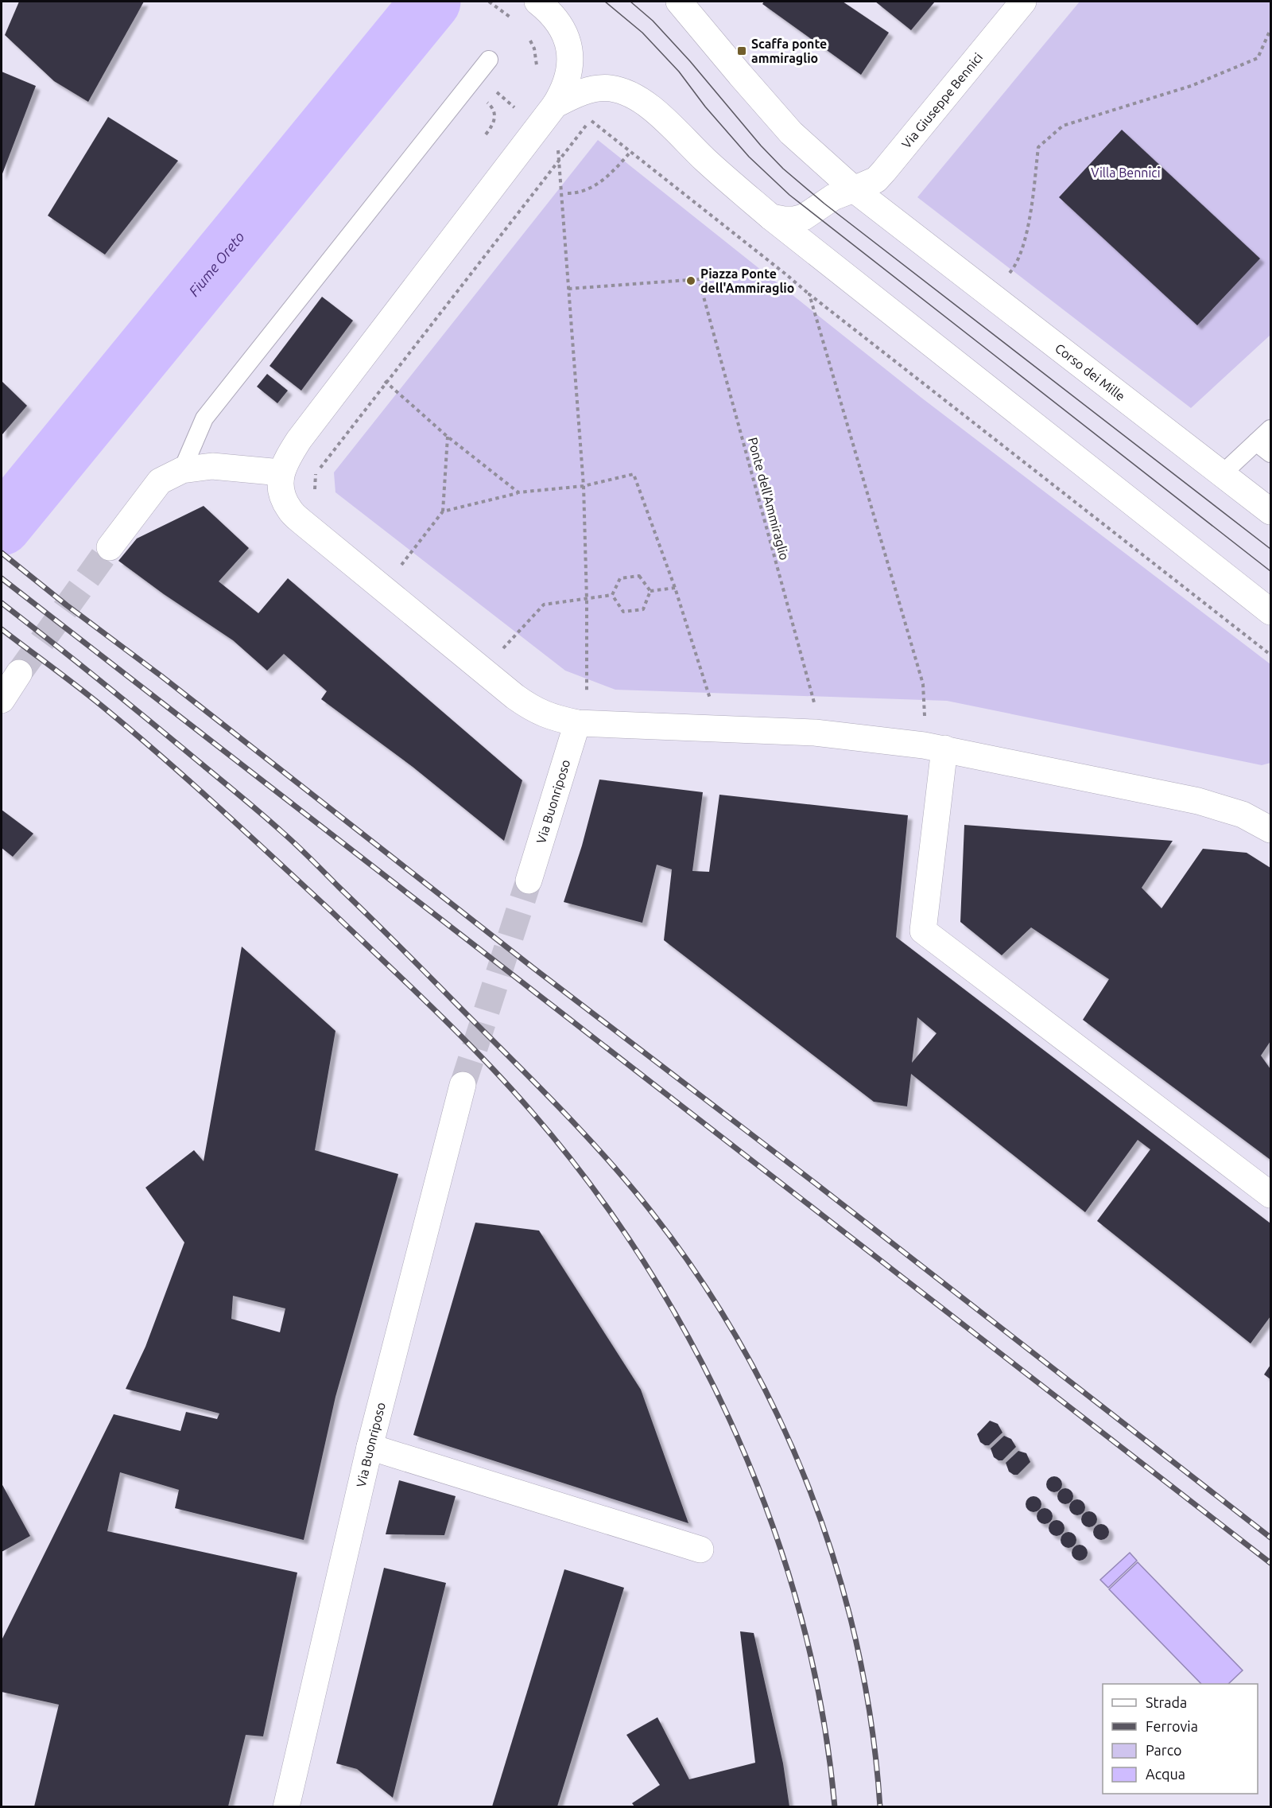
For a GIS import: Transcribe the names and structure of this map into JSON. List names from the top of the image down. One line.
{"streets":{"street":["Via Giuseppe Bennici","Corso dei Mille","Via Buonriposo"],"path":["Ponte dell'Ammiraglio"]},"crossings":[["Via Giuseppe Bennici","Corso dei Mille"]],"water":["Fiume Oreto"],"parks":["Villa Bennici"],"places":{"transit":["Scaffa ponte ammiraglio"],"other":["Piazza Ponte dell'Ammiraglio"]},"legend":["Strada","Ferrovia","Parco","Acqua"]}
